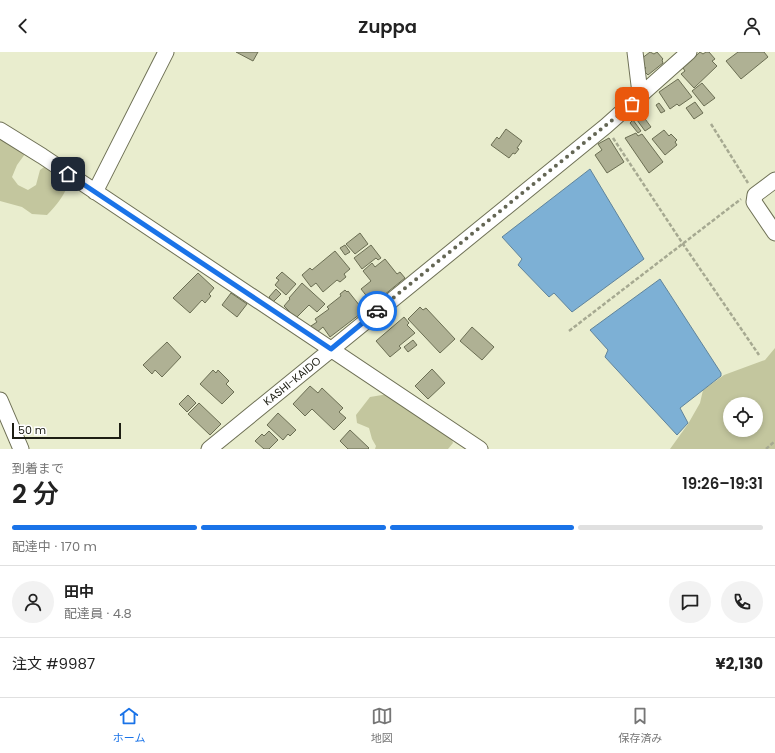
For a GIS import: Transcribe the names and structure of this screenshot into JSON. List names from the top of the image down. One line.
{"streets":{"street":["KASHI-KAIDO"]},"scale_bar":"50 m","page":{"header":"Zuppa","scale":"50 m","heading":["2 分","到着まで","19:26–19:31"],"panel":["田中","配達員 · 4.8","注文 #9987","¥2,130"],"bar":"配達中 · 170 m","tabs":["ホーム","地図","保存済み"]}}
